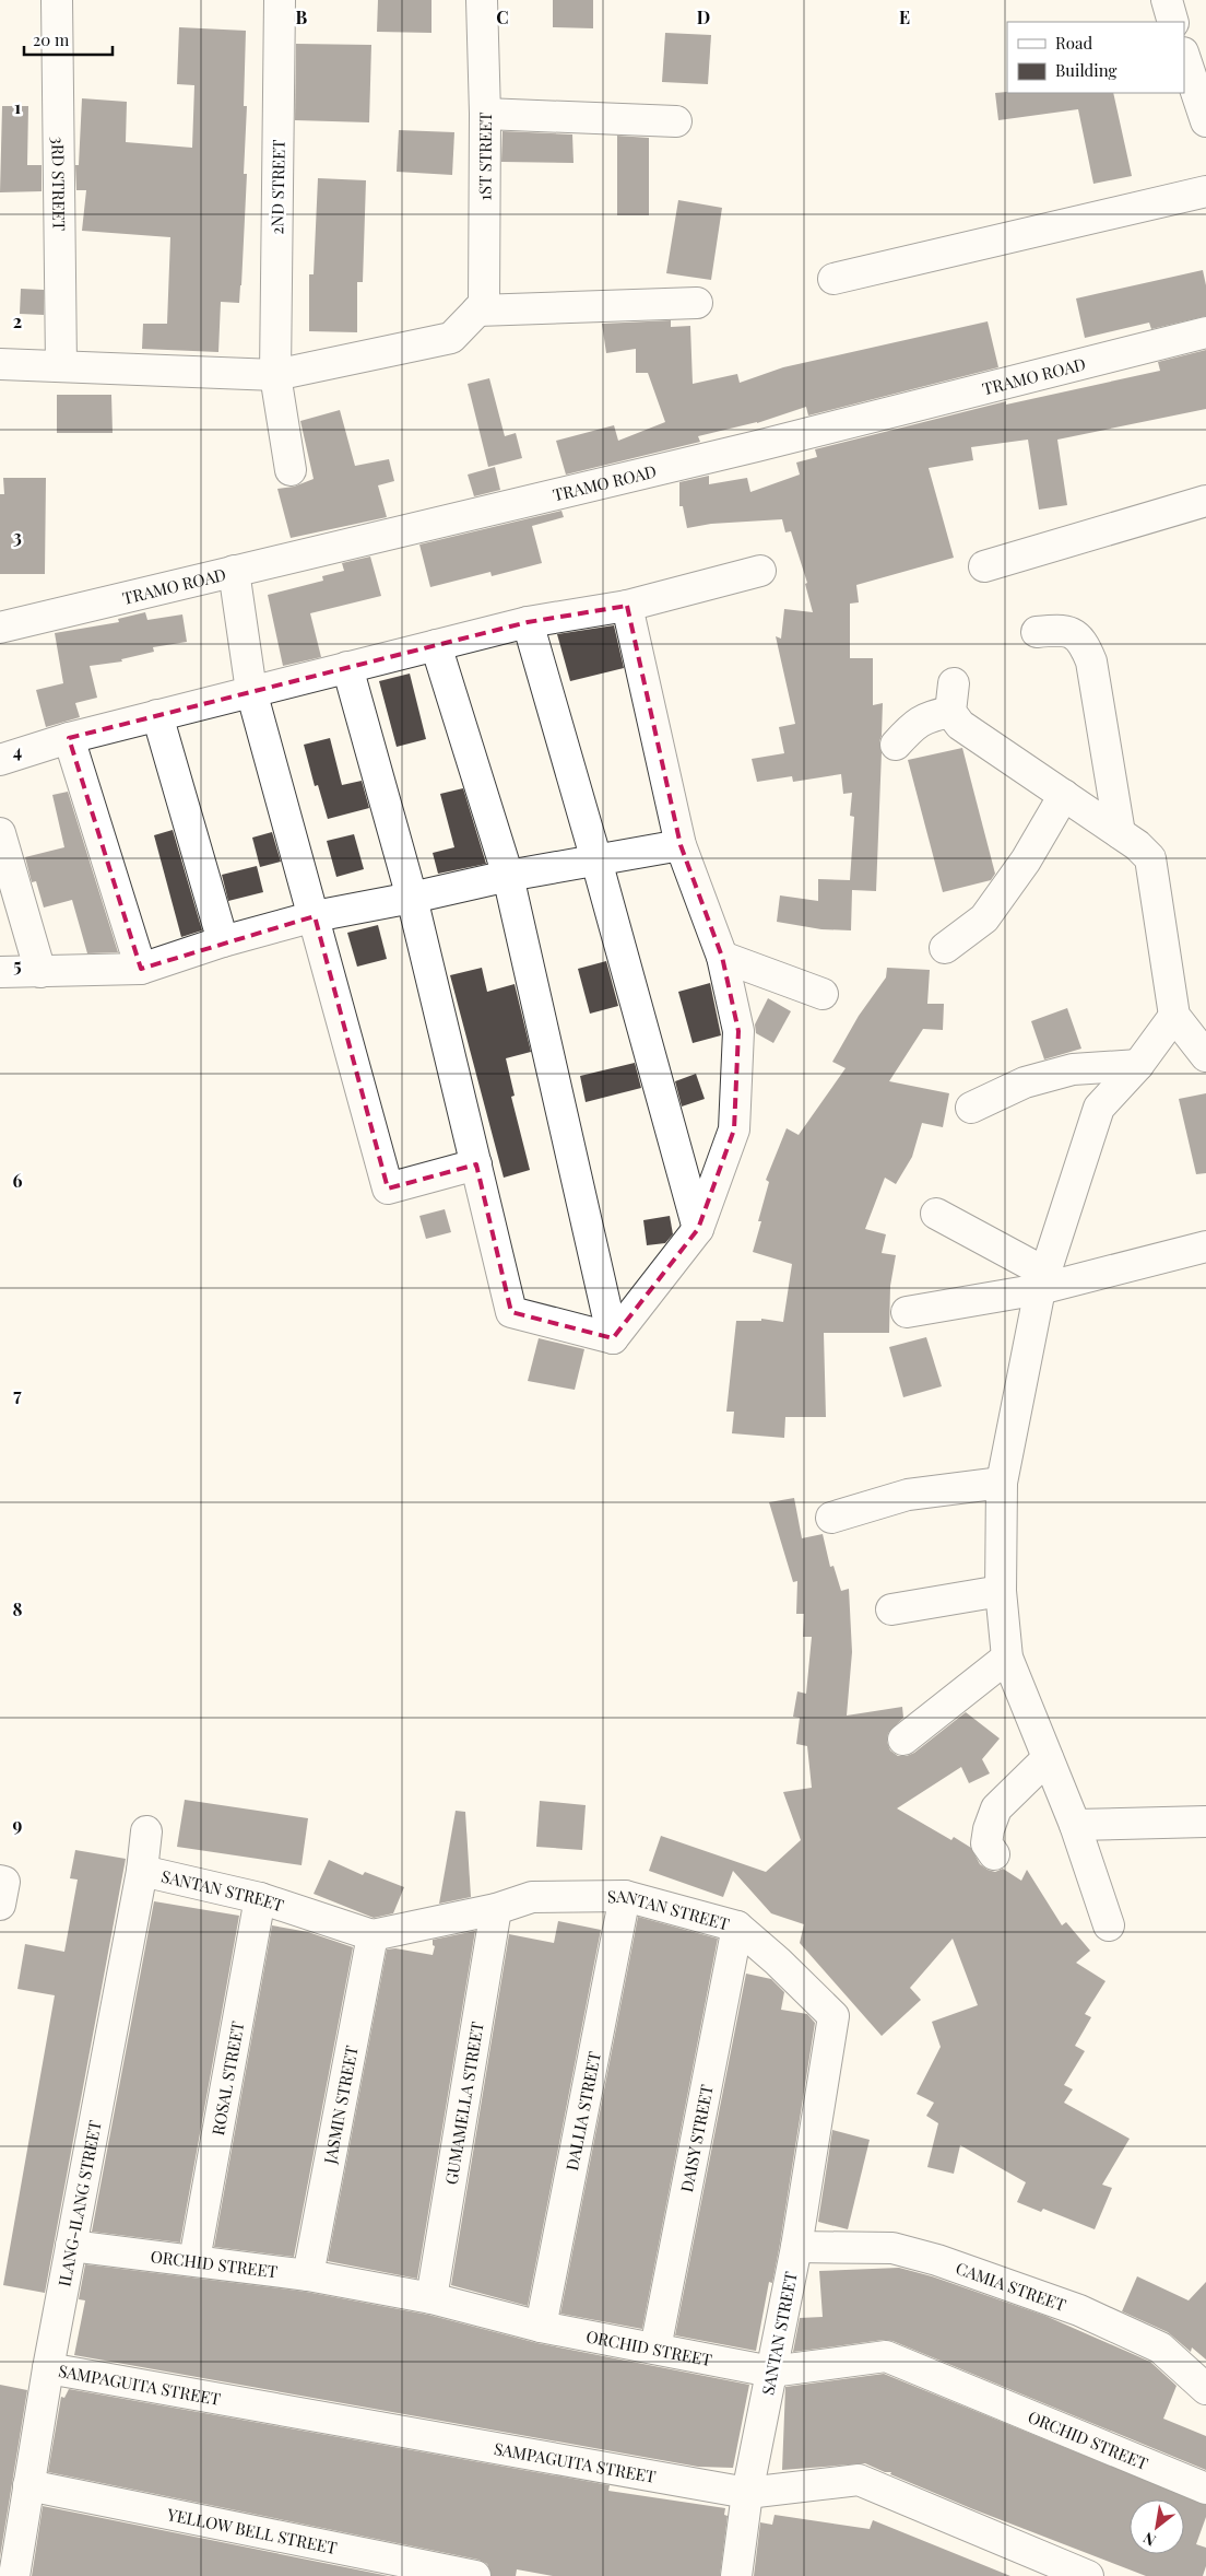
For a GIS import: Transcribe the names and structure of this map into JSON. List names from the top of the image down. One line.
{"streets":{"street":["1ST STREET","3RD STREET","2ND STREET","TRAMO ROAD","SANTAN STREET","ROSAL STREET","GUMAMELLA STREET","JASMIN STREET","DALLIA STREET","DAISY STREET","ILANG-ILANG STREET","ORCHID STREET","CAMIA STREET","SAMPAGUITA STREET","YELLOW BELL STREET"]},"crossings":[["SANTAN STREET","ROSAL STREET"],["SANTAN STREET","GUMAMELLA STREET"],["SANTAN STREET","JASMIN STREET"],["SANTAN STREET","DALLIA STREET"],["SANTAN STREET","DAISY STREET"],["SANTAN STREET","ILANG-ILANG STREET"],["SANTAN STREET","ORCHID STREET"],["SANTAN STREET","CAMIA STREET"],["SANTAN STREET","SAMPAGUITA STREET"],["ROSAL STREET","ORCHID STREET"],["GUMAMELLA STREET","ORCHID STREET"],["JASMIN STREET","ORCHID STREET"],["DALLIA STREET","ORCHID STREET"],["DAISY STREET","ORCHID STREET"],["ILANG-ILANG STREET","ORCHID STREET"],["ILANG-ILANG STREET","SAMPAGUITA STREET"],["ILANG-ILANG STREET","YELLOW BELL STREET"]],"legend":["Road","Building"],"scale_bar":"20 m","north":"bottom left","grid":{"columns":["B","C","D","E"],"rows":["1","2","3","4","5","6","7","8","9"]}}
